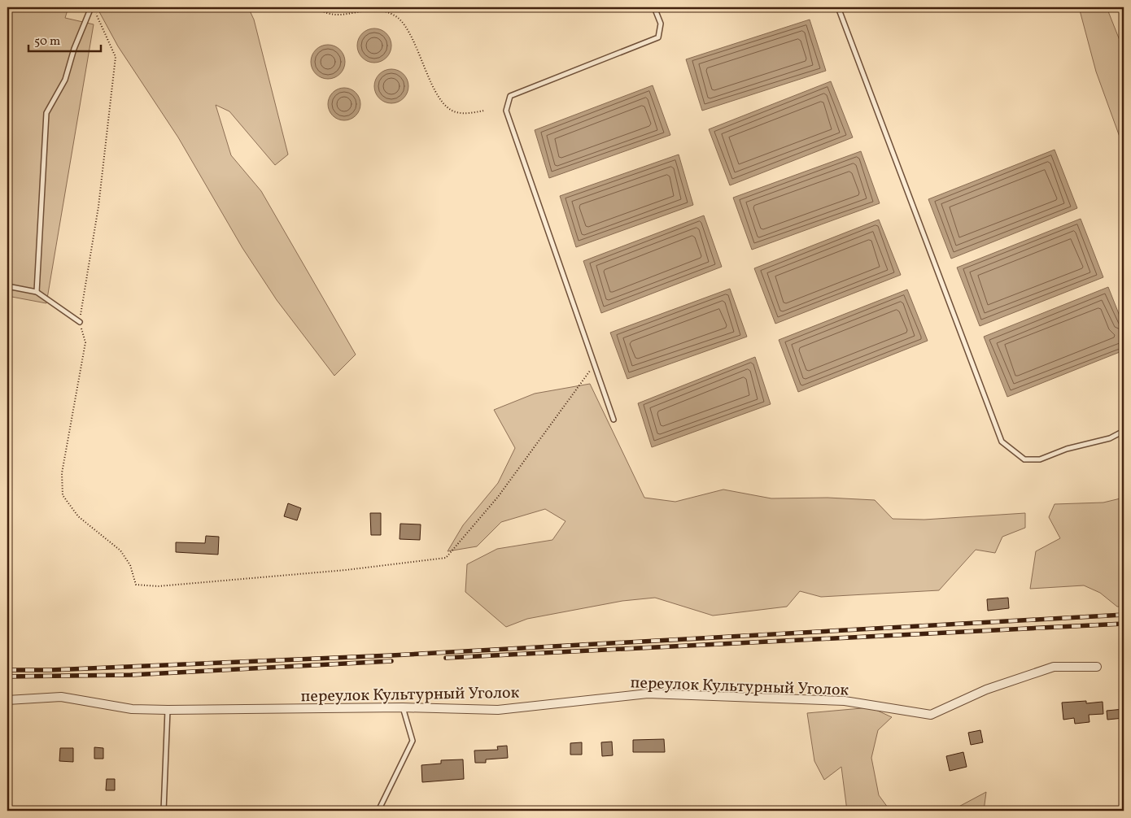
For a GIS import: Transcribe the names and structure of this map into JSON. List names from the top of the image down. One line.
{"streets":{"street":["переулок Культурный Уголок"]},"scale_bar":"50 m"}
